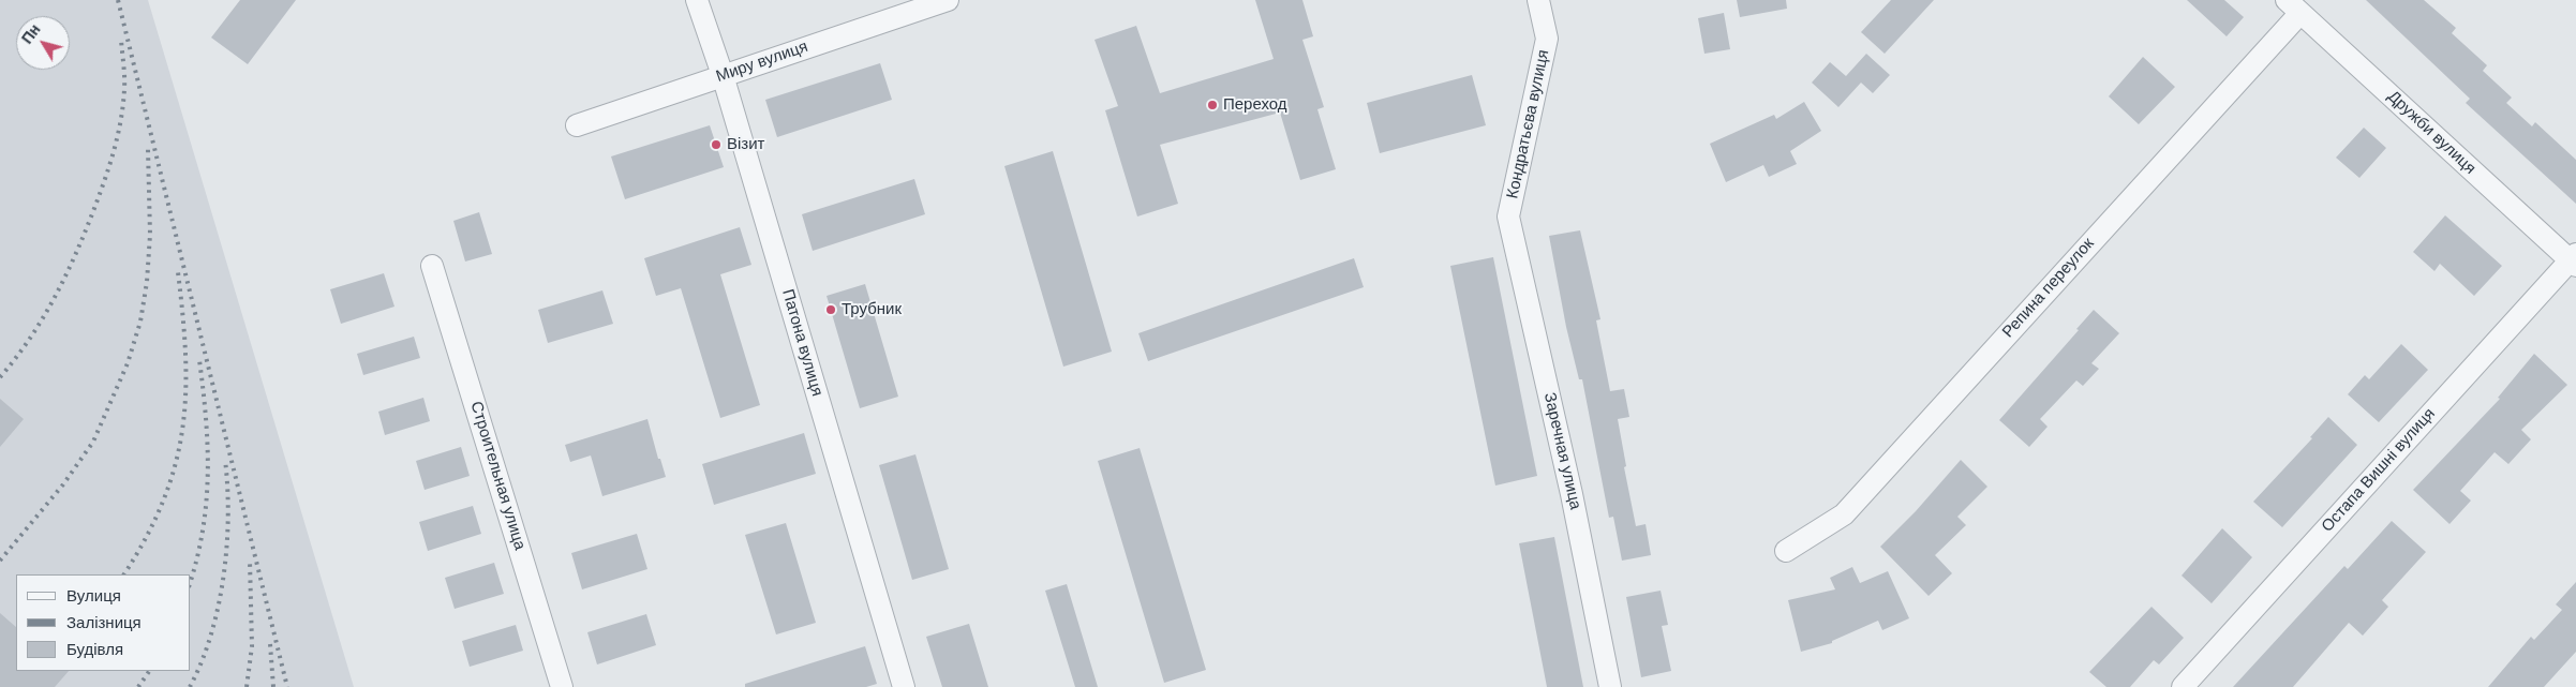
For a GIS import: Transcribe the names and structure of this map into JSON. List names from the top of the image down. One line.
{"streets":{"street":["Миру вулиця","Кондратьєва вулиця","Дружби вулиця","Репина переулок","Патона вулиця","Заречная улица","Остапа Вишні вулиця","Строительная улица"]},"crossings":[["Миру вулиця","Патона вулиця"],["Кондратьєва вулиця","Заречная улица"],["Дружби вулиця","Репина переулок"],["Дружби вулиця","Остапа Вишні вулиця"]],"places":["Переход","Візит","Трубник"],"legend":["Вулиця","Залізниця","Будівля"],"north":"top left"}
